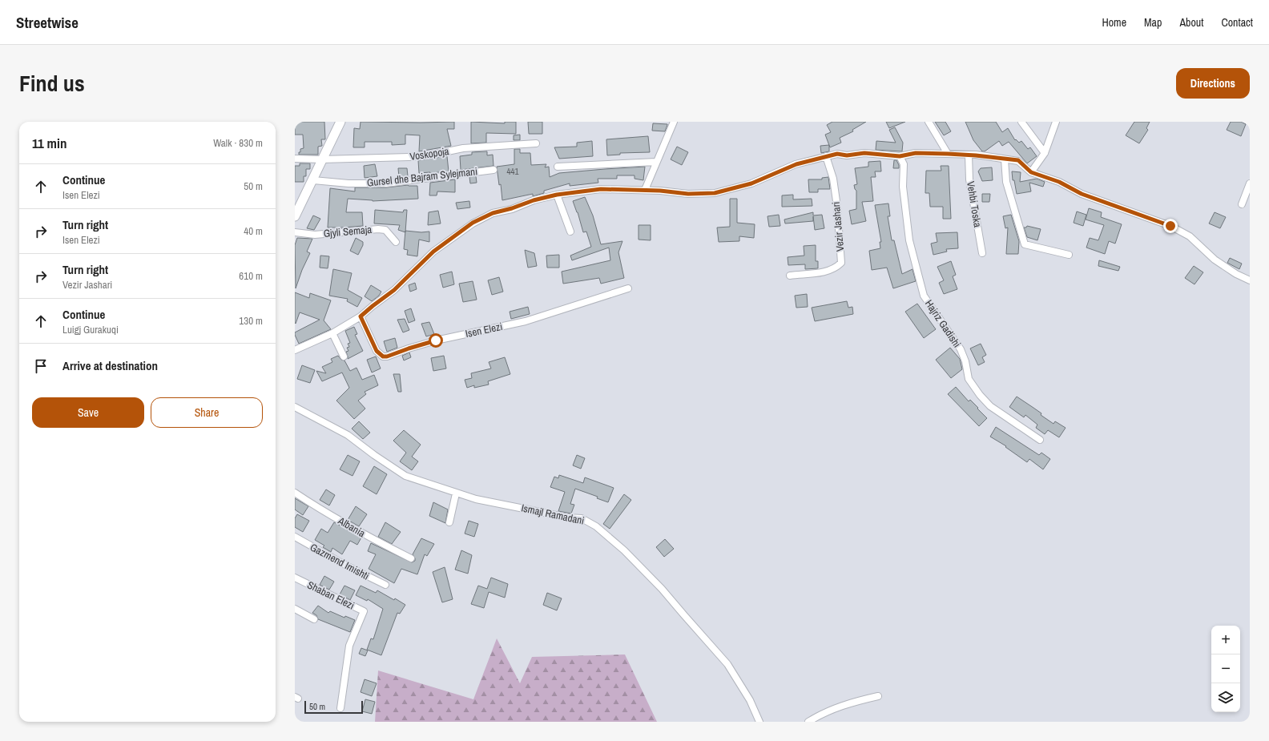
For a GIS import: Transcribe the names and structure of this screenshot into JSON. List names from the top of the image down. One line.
{"streets":{"street":["Voskopoja","Gursel dhe Bajram Sylejmani","Vehbi Toska","Vezir Jashari","Gjyli Semaja","Hajriz Gadishi","Isen Elezi","Ismajl Ramadani","Albania","Gazmend Imishti","Shaban Elezi"]},"house_numbers":["441"],"scale_bar":"50 m","page":{"header":"Streetwise","nav":["Home","Map","About","Contact"],"title":"Find us","buttons":["Directions",["Save","Share"]],"heading":["11 min","Walk · 830 m"],"list":[["Continue","Isen Elezi","50 m"],["Turn right","Isen Elezi","40 m"],["Turn right","Vezir Jashari","610 m"],["Continue","Luigj Gurakuqi","130 m"],"Arrive at destination"],"map_buttons":["+","−"],"scale":"50 m"}}
